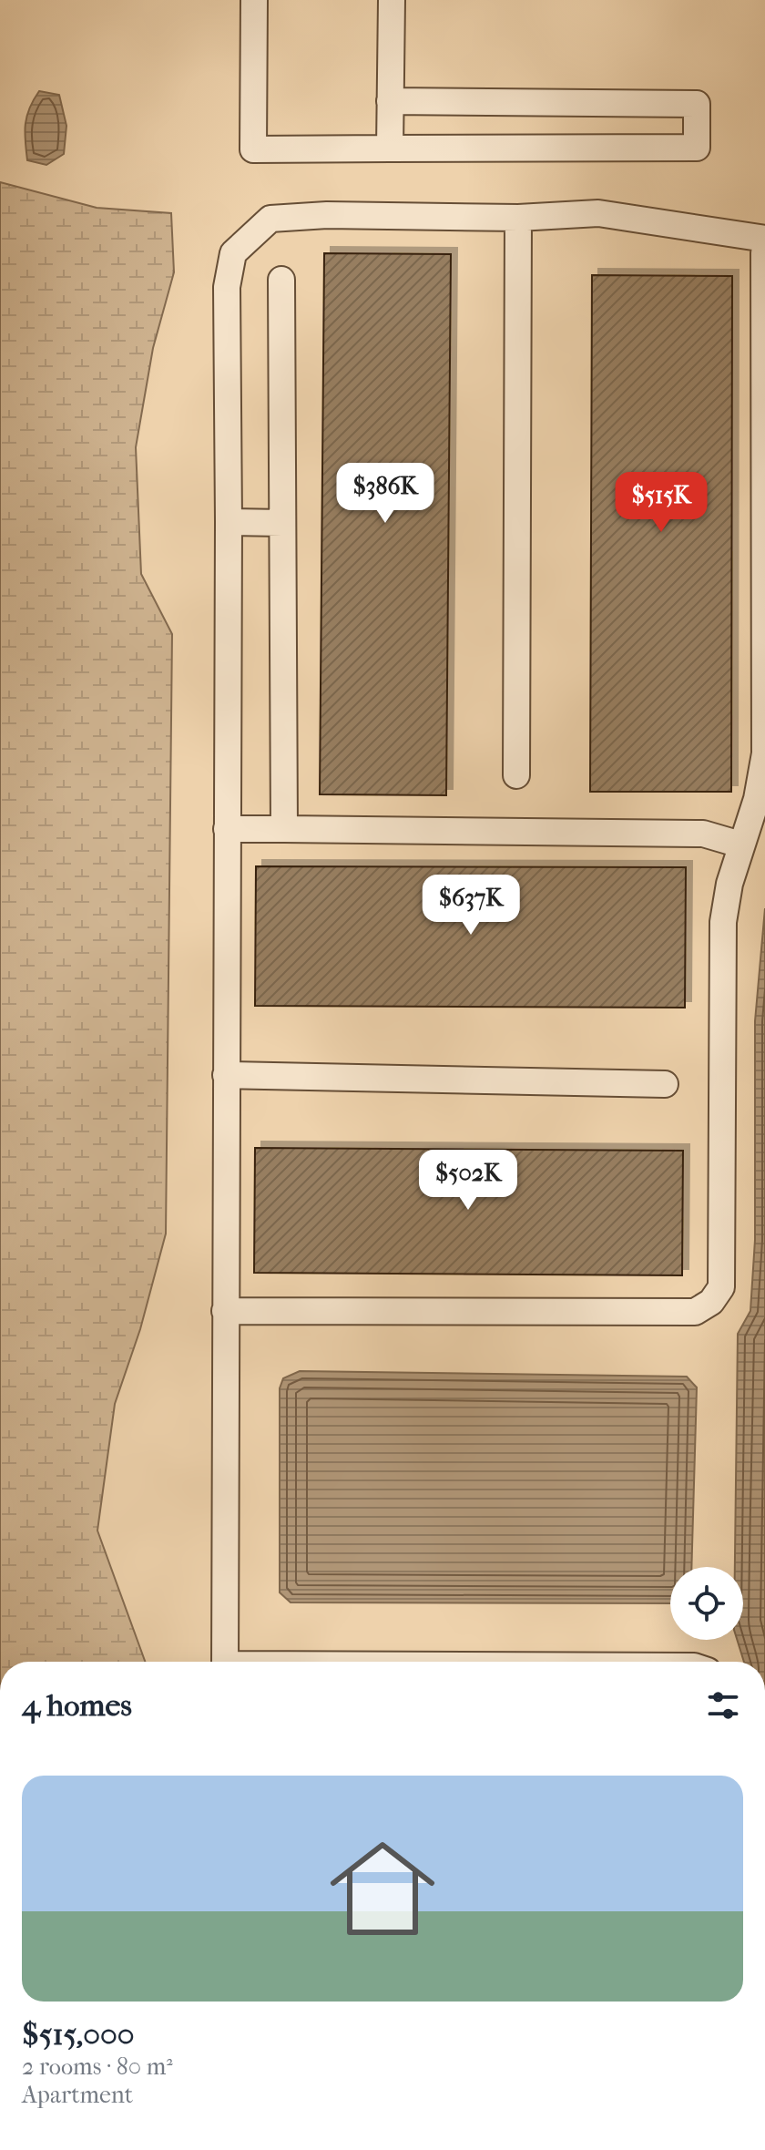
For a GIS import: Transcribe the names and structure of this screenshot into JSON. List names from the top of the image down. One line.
{"page":{"price":["$386K","$515K","$637K","$502K"],"heading":"4 homes","list":[{"name":"$515,000","note":"2 rooms · 80 m² · Apartment"}]}}
